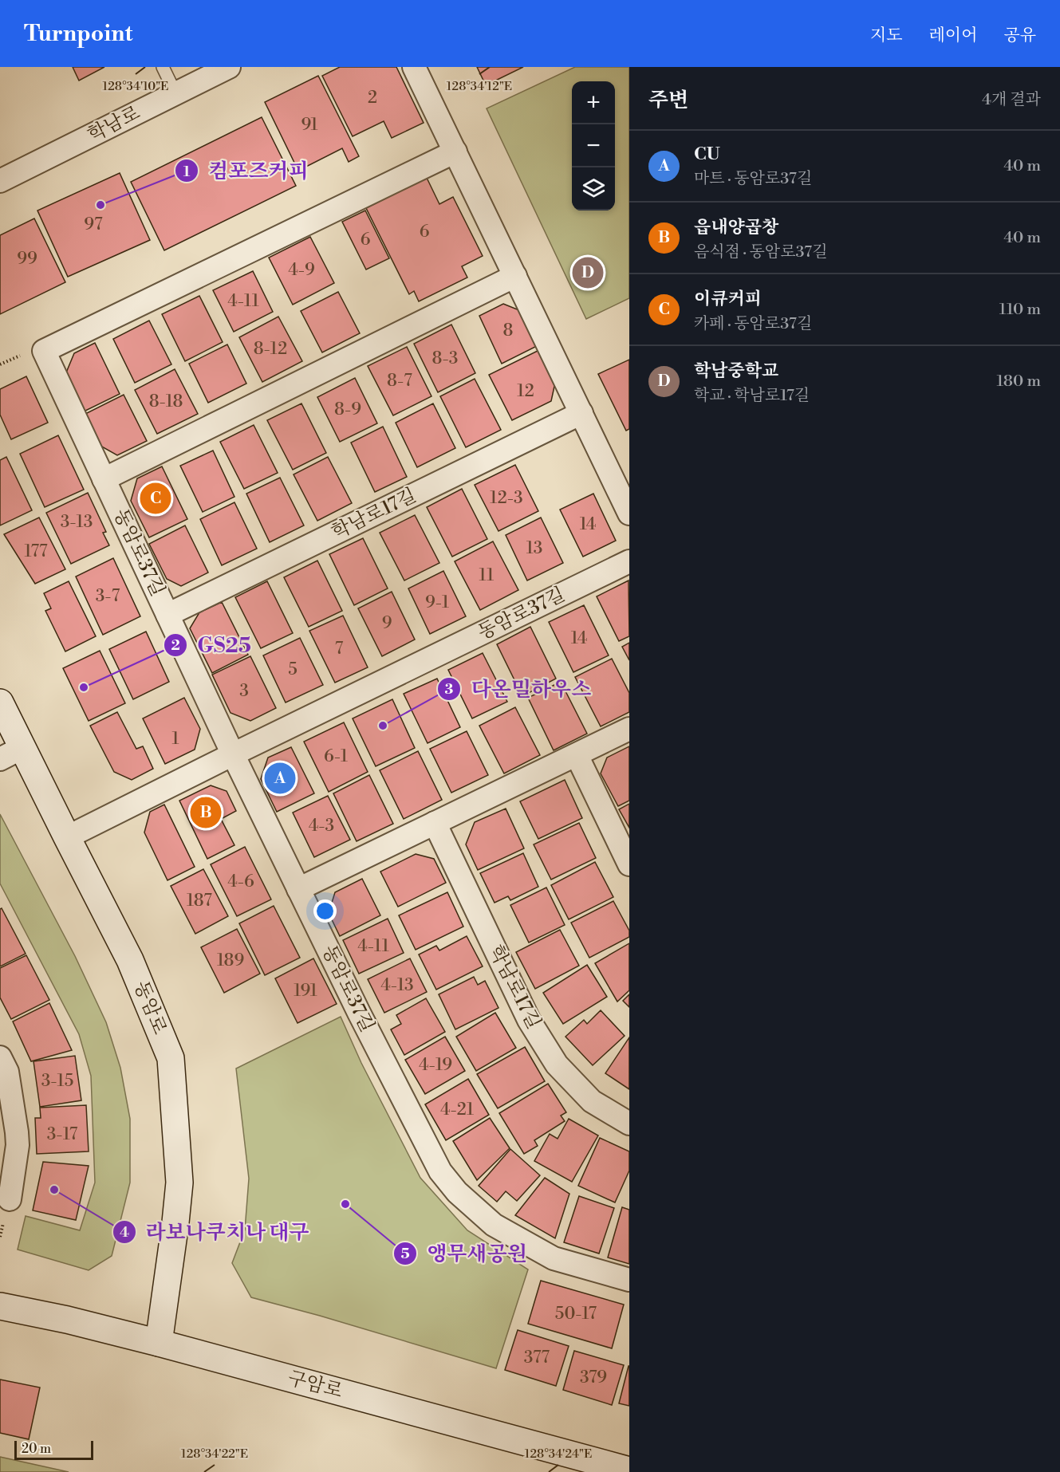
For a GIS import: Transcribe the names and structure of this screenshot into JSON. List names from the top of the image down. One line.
{"streets":{"main road":["동암로","구암로"],"street":["학남로","학남로17길","동암로37길"]},"crossings":[["학남로17길","동암로37길"],["동암로37길","동암로"],["동암로","구암로"]],"places":["컴포즈커피","GS25","다온밀하우스","라보나쿠치나 대구","앵무새공원"],"house_numbers":["2","91","97","6","6","99","4-9","4-11","8","8-12","8-3","8-7","12","8-18","8-9","12-3","3-13","14","13","177","11","3-7","9-1","9","14","7","5","3","1","6-1","4-3","4-6","187","4-11","189","4-13","191","4-19","3-15","4-21","3-17","50-17","377","379"],"scale_bar":"20 m","page":{"header":"Turnpoint","nav":["지도","레이어","공유"],"heading":["주변","4개 결과"],"map_buttons":["+","−"],"list":[{"mark":"A","name":"CU","note":"마트 · 동암로37길","value":"40 m"},{"mark":"B","name":"읍내양곱창","note":"음식점 · 동암로37길","value":"40 m"},{"mark":"C","name":"이큐커피","note":"카페 · 동암로37길","value":"110 m"},{"mark":"D","name":"학남중학교","note":"학교 · 학남로17길","value":"180 m"}],"pins":["D","C","A","B"],"scale":"20 m"},"coordinates":["128°34'10\"E","128°34'12\"E","128°34'22\"E","128°34'24\"E"]}
